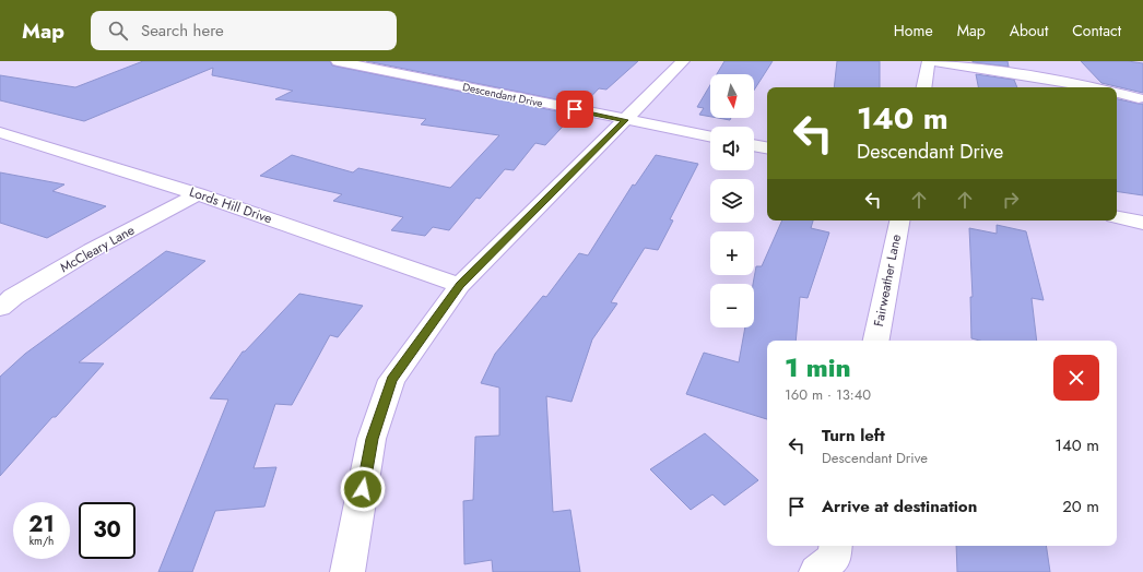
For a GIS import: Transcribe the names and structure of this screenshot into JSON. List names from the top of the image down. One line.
{"streets":{"street":["Descendant Drive","Lords Hill Drive","McCleary Lane","Fairweather Lane"]},"crossings":[["Lords Hill Drive","McCleary Lane"]],"north":"bottom","page":{"header":"Map","search":"Search here","nav":["Home","Map","About","Contact"],"map_buttons":["+","−"],"turn":["140 m","Descendant Drive"],"heading":["1 min","160 m · 13:40"],"list":[{"name":"Turn left","note":"Descendant Drive","value":"140 m"},{"name":"Arrive at destination","value":"20 m"}],"speed":"21 km/h","limit":"30"}}
